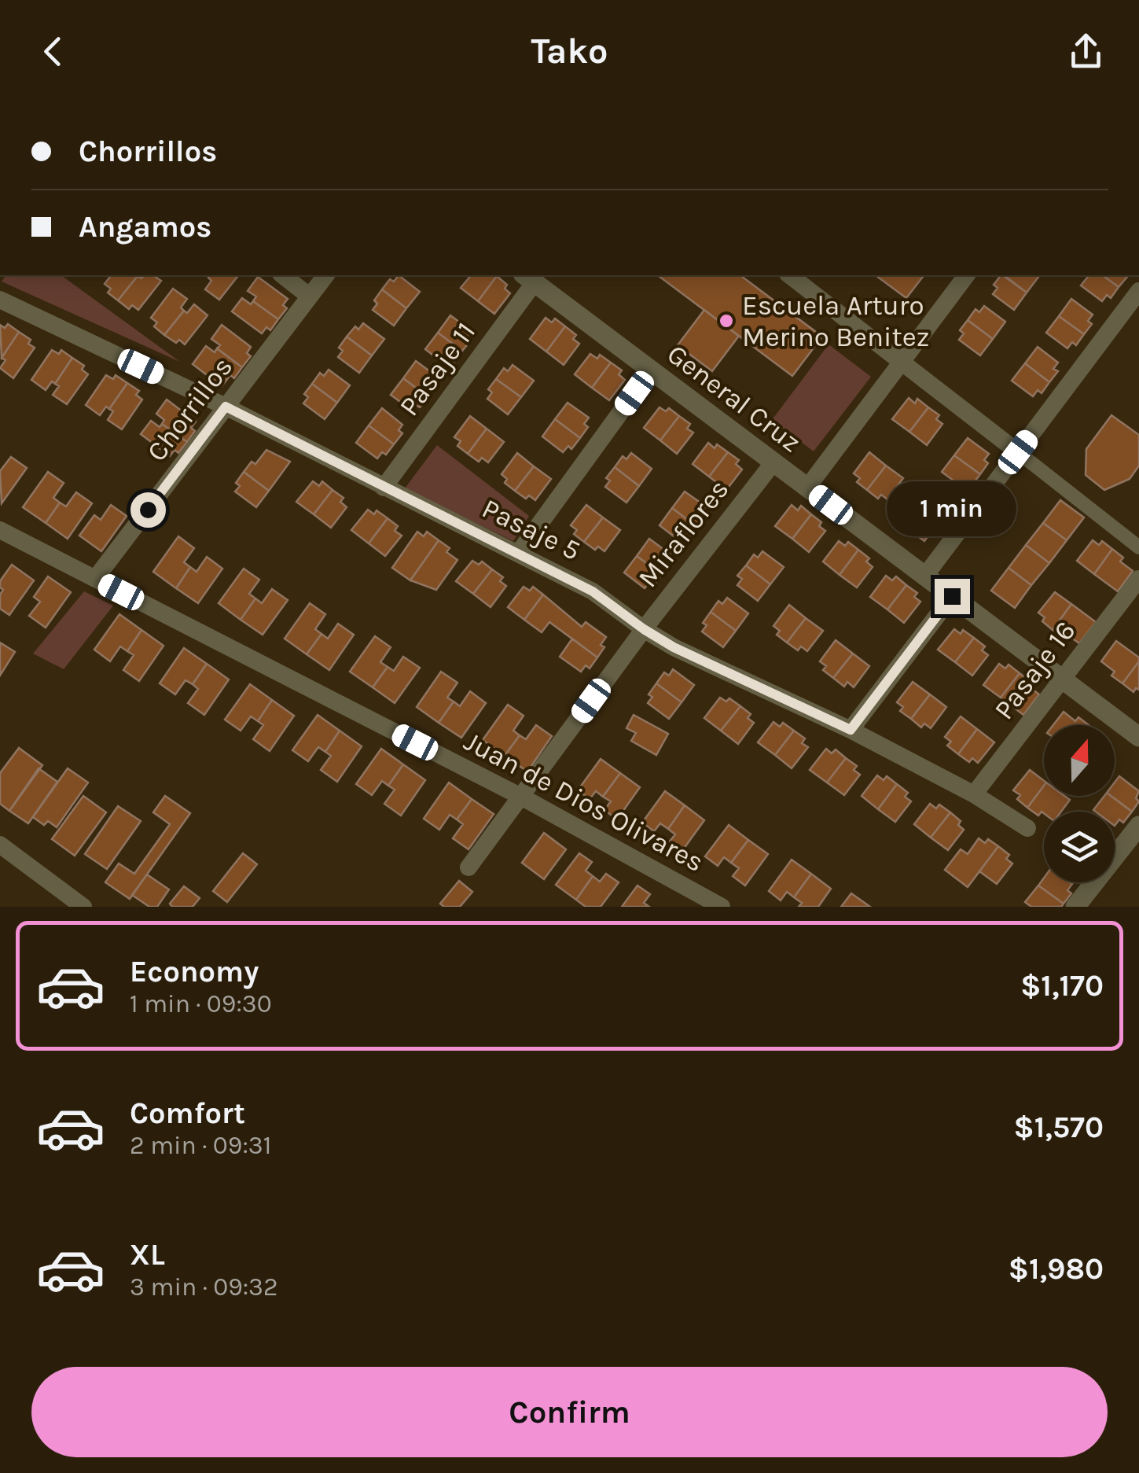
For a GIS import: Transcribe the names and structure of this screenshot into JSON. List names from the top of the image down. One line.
{"streets":{"street":["Pasaje 11","General Cruz","Chorrillos","Pasaje 5","Miraflores","Pasaje 16","Juan de Dios Olivares"]},"crossings":[["Pasaje 11","General Cruz"],["Pasaje 11","Pasaje 5"],["General Cruz","Miraflores"],["General Cruz","Pasaje 16"],["Chorrillos","Pasaje 5"],["Chorrillos","Juan de Dios Olivares"],["Pasaje 5","Miraflores"],["Pasaje 5","Pasaje 16"],["Miraflores","Juan de Dios Olivares"]],"places":["Escuela Arturo Merino Benitez"],"north":"top","page":{"header":"Tako","banner":["Chorrillos","Angamos"],"bubble":"1 min","list":[{"name":"Economy","note":"1 min · 09:30","value":"$1,170"},{"name":"Comfort","note":"2 min · 09:31","value":"$1,570"},{"name":"XL","note":"3 min · 09:32","value":"$1,980"}],"buttons":"Confirm"}}
